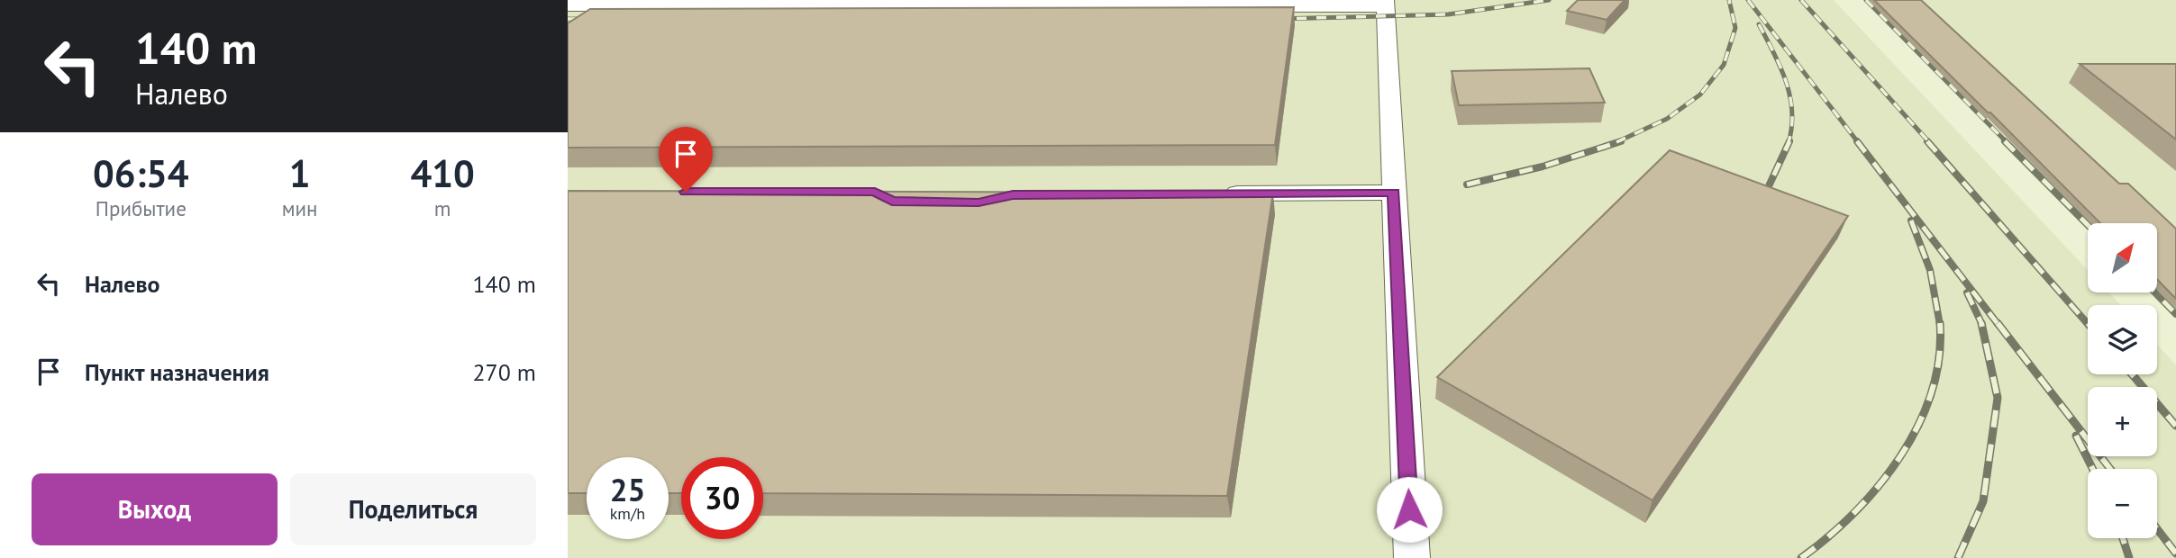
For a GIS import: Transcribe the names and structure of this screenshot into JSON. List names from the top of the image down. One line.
{"north":"top right","page":{"turn":["140 m","Налево"],"eta":["06:54","Прибытие","1","мин","410","m"],"map_buttons":["+","−"],"list":[{"name":"Налево","value":"140 m"},{"name":"Пункт назначения","value":"270 m"}],"speed":"25 km/h","limit":"30","buttons":["Выход","Поделиться"]}}
